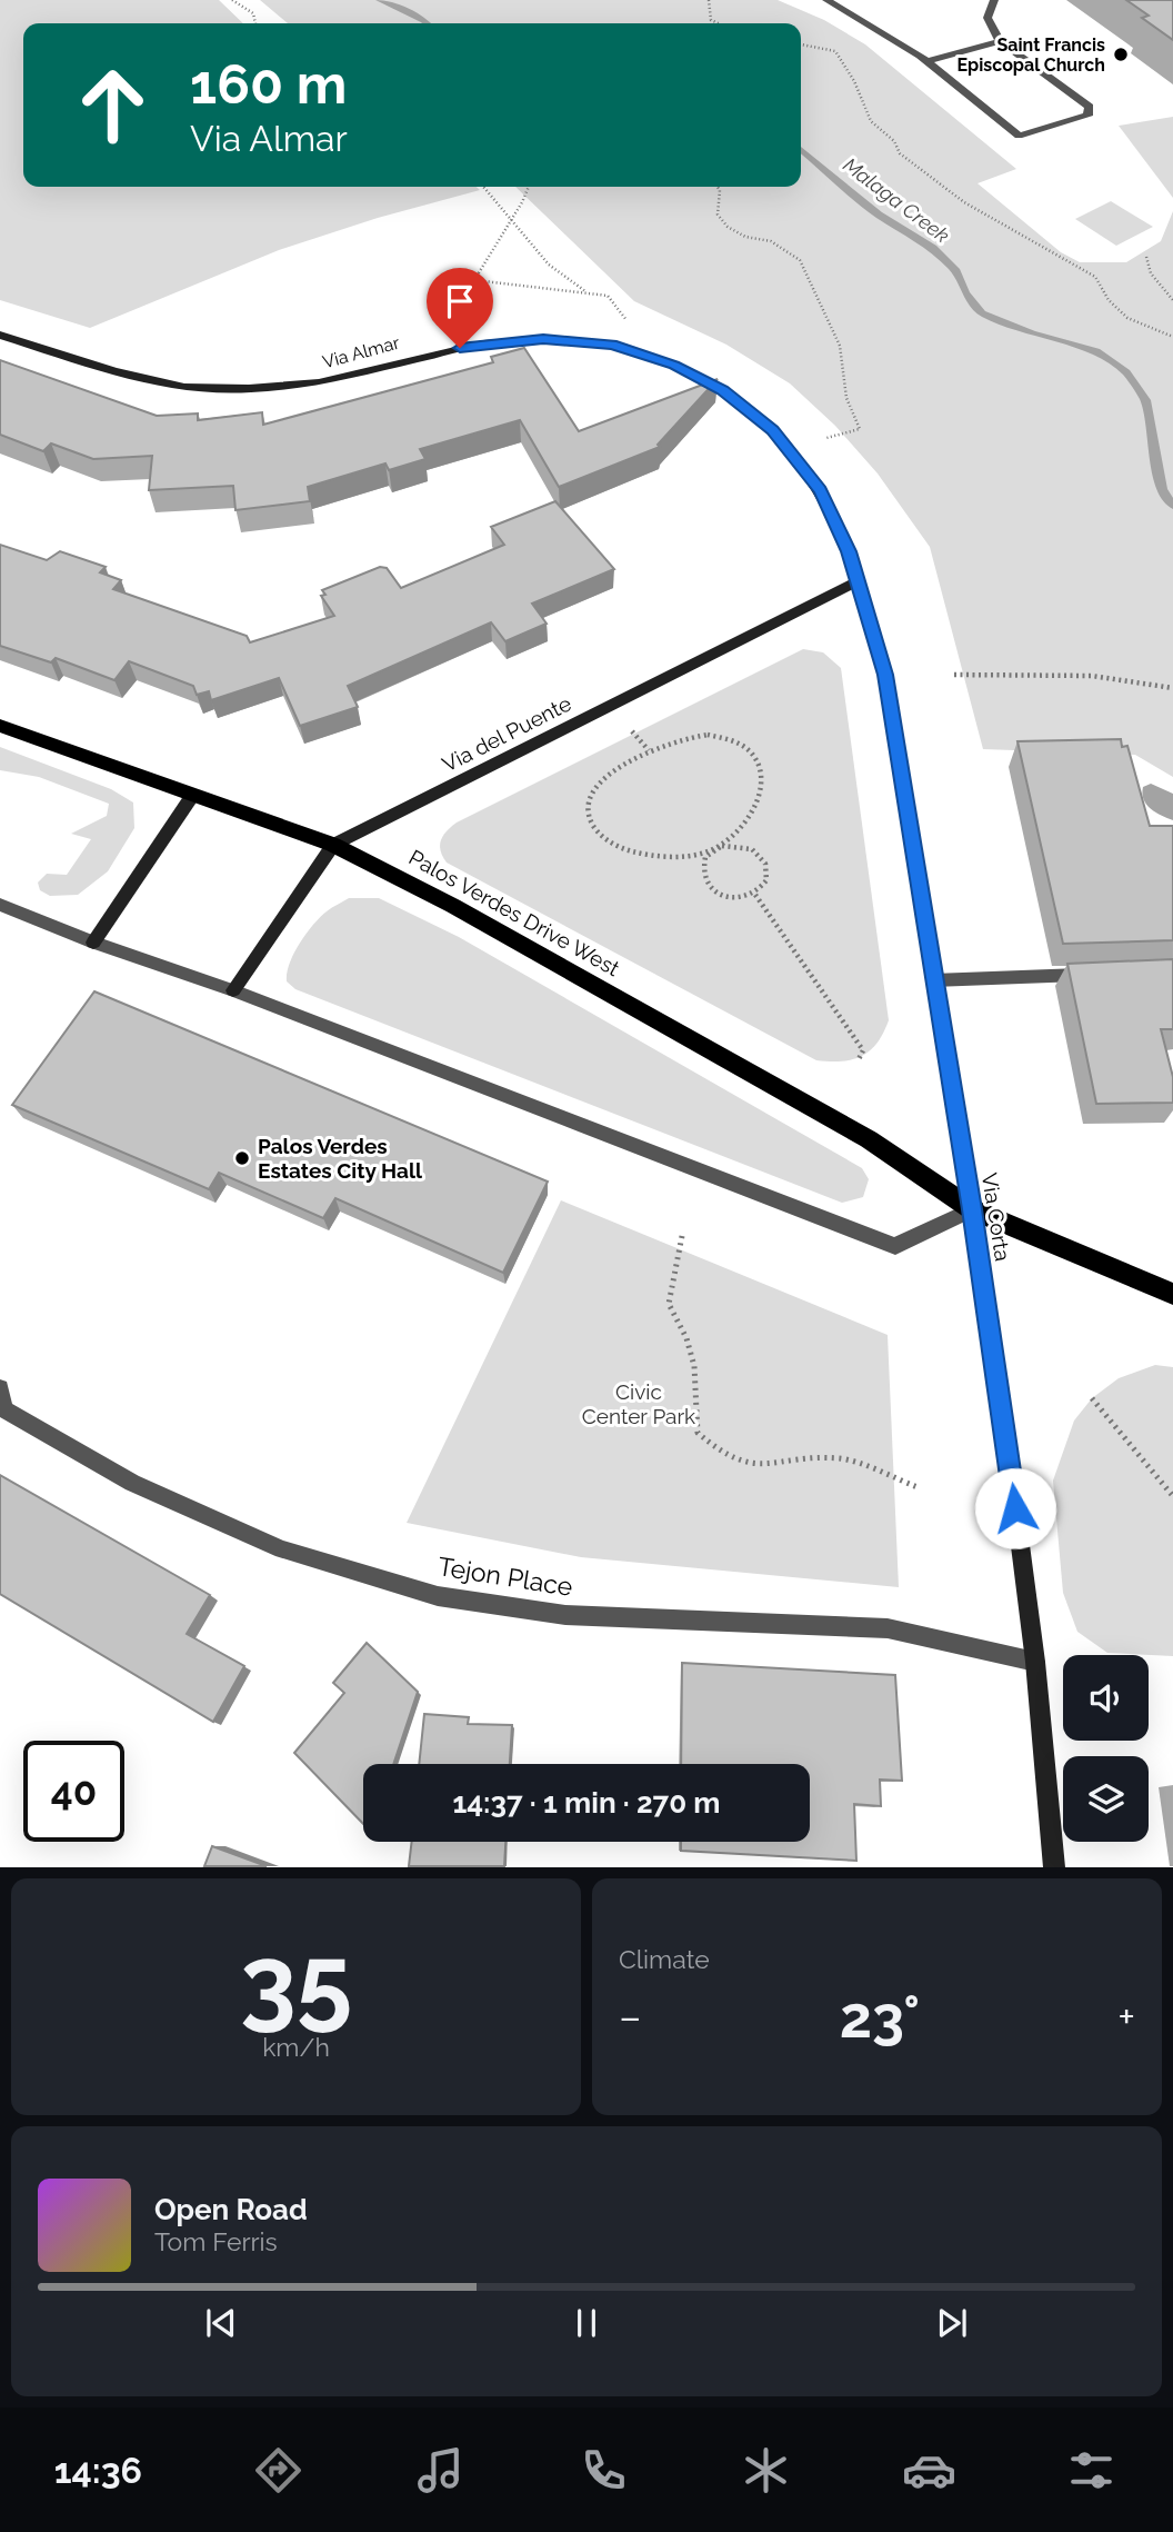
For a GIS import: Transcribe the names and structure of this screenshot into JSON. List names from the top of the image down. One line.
{"streets":{"main road":["Palos Verdes Drive West"],"street":["Via Almar","Via del Puente","Via Corta","Tejon Place"]},"crossings":[["Via Almar","Via del Puente"],["Via Almar","Via Corta"],["Via del Puente","Palos Verdes Drive West"],["Via del Puente","Via Corta"],["Palos Verdes Drive West","Via Corta"],["Via Corta","Tejon Place"]],"water":["Malaga Creek"],"parks":["Civic Center Park"],"places":["Saint Francis Episcopal Church","Palos Verdes Estates City Hall"],"page":{"turn":["160 m","Via Almar"],"limit":"40","trip":"14:37 · 1 min · 270 m","tile":[["35","km/h"],"Climate"],"heat":["−","23°","+"],"song":["Open Road","Tom Ferris"],"tabs":"14:36"}}
